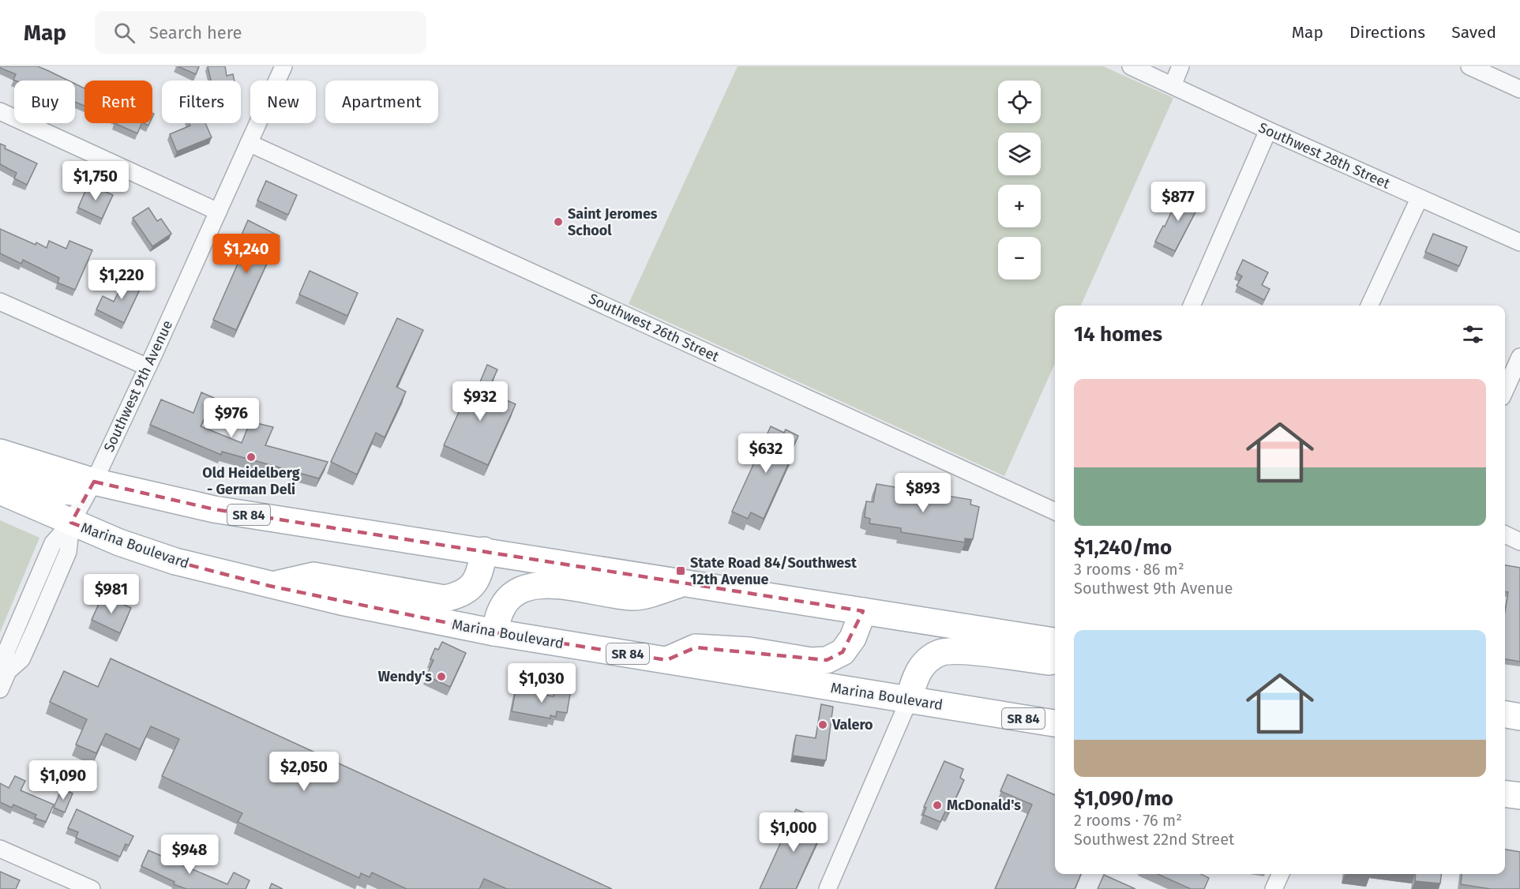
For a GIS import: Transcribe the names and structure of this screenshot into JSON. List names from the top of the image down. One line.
{"streets":{"main road":["SR 84","Marina Boulevard"],"street":["Southwest 28th Street","Southwest 26th Street","Southwest 9th Avenue"]},"crossings":[["Southwest 26th Street","Southwest 9th Avenue"],["Southwest 9th Avenue","SR 84"],["Southwest 9th Avenue","Marina Boulevard"]],"places":{"other":["Saint Jeromes School","Old Heidelberg - German Deli","Wendy's","Valero","McDonald's"],"transit":["State Road 84/Southwest 12th Avenue"]},"page":{"header":"Map","search":"Search here","nav":["Map","Directions","Saved"],"map_buttons":["+","−"],"chip":["Buy","Rent","Filters","New","Apartment"],"price":["$1,750","$877","$1,240","$1,220","$932","$976","$632","$893","$981","$1,030","$2,050","$1,090","$1,000","$948"],"heading":"14 homes","list":[{"name":"$1,240/mo","note":"3 rooms · 86 m² · Southwest 9th Avenue"},{"name":"$1,090/mo","note":"2 rooms · 76 m² · Southwest 22nd Street"}]}}
